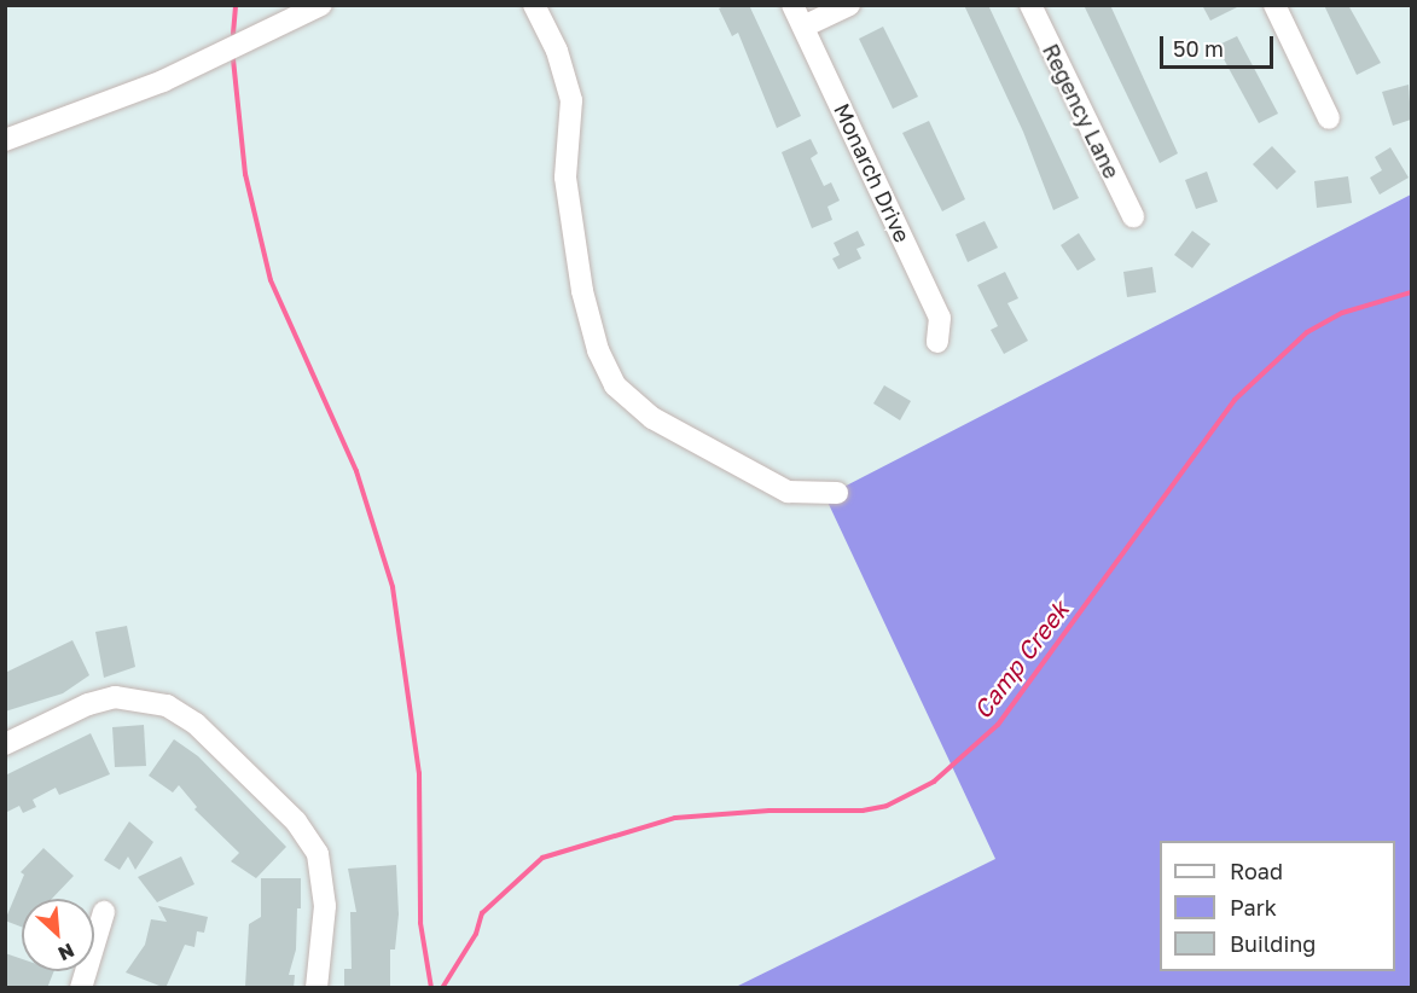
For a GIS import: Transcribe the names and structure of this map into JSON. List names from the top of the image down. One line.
{"streets":{"street":["Regency Lane","Monarch Drive"]},"water":["Camp Creek"],"legend":["Road","Park","Building"],"scale_bar":"50 m","north":"bottom right"}
